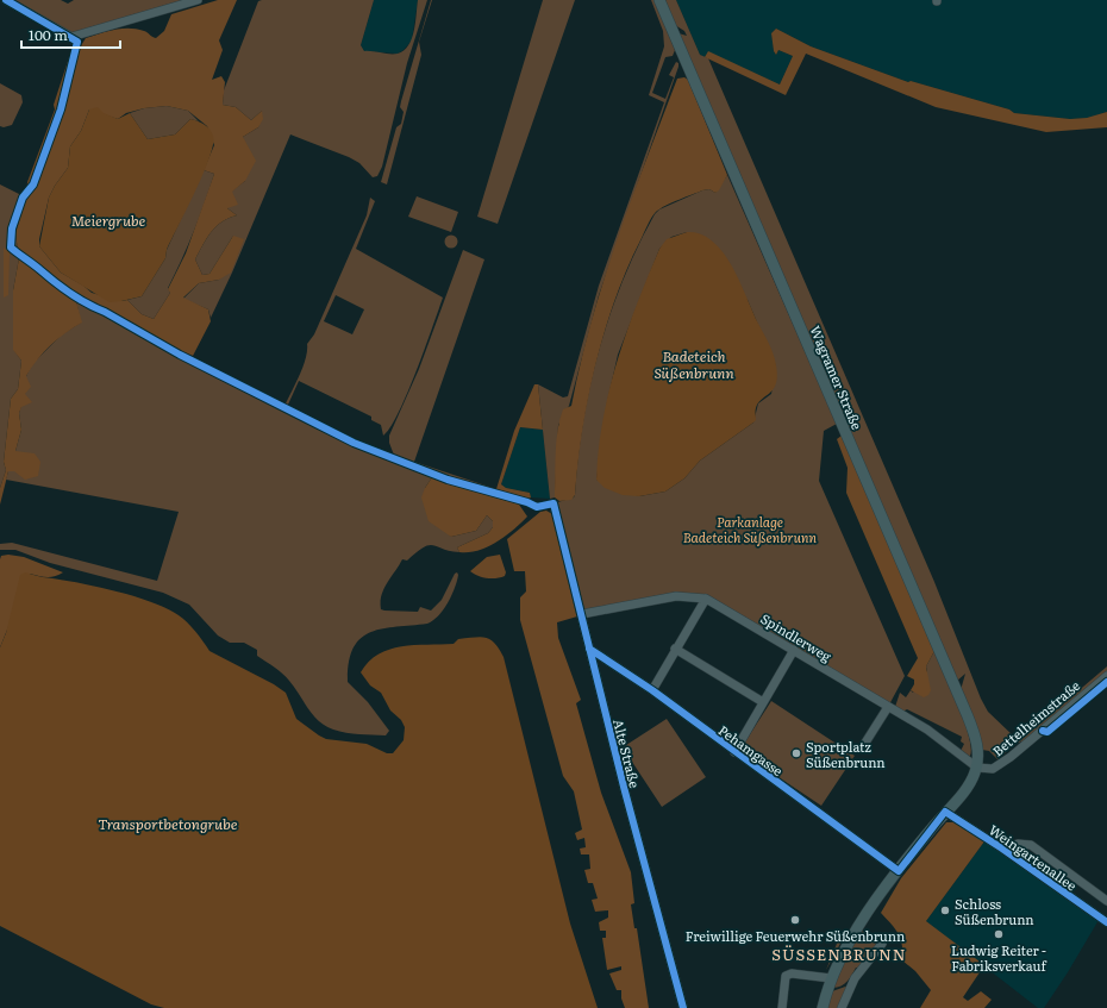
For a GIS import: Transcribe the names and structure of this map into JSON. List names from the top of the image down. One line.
{"streets":{"main road":["Wagramer Straße"],"street":["Spindlerweg","Bettelheimstraße","Pehamgasse","Alte Straße","Weingartenallee"]},"crossings":[["Wagramer Straße","Spindlerweg"],["Wagramer Straße","Bettelheimstraße"],["Spindlerweg","Bettelheimstraße"],["Spindlerweg","Alte Straße"],["Pehamgasse","Alte Straße"]],"districts":["SÜSSENBRUNN"],"water":["Meiergrube","Badeteich Süßenbrunn","Transportbetongrube"],"parks":["Parkanlage Badeteich Süßenbrunn"],"places":["Sportplatz Süßenbrunn","Schloss Süßenbrunn","Freiwillige Feuerwehr Süßenbrunn","Ludwig Reiter - Fabriksverkauf"],"scale_bar":"100 m"}
